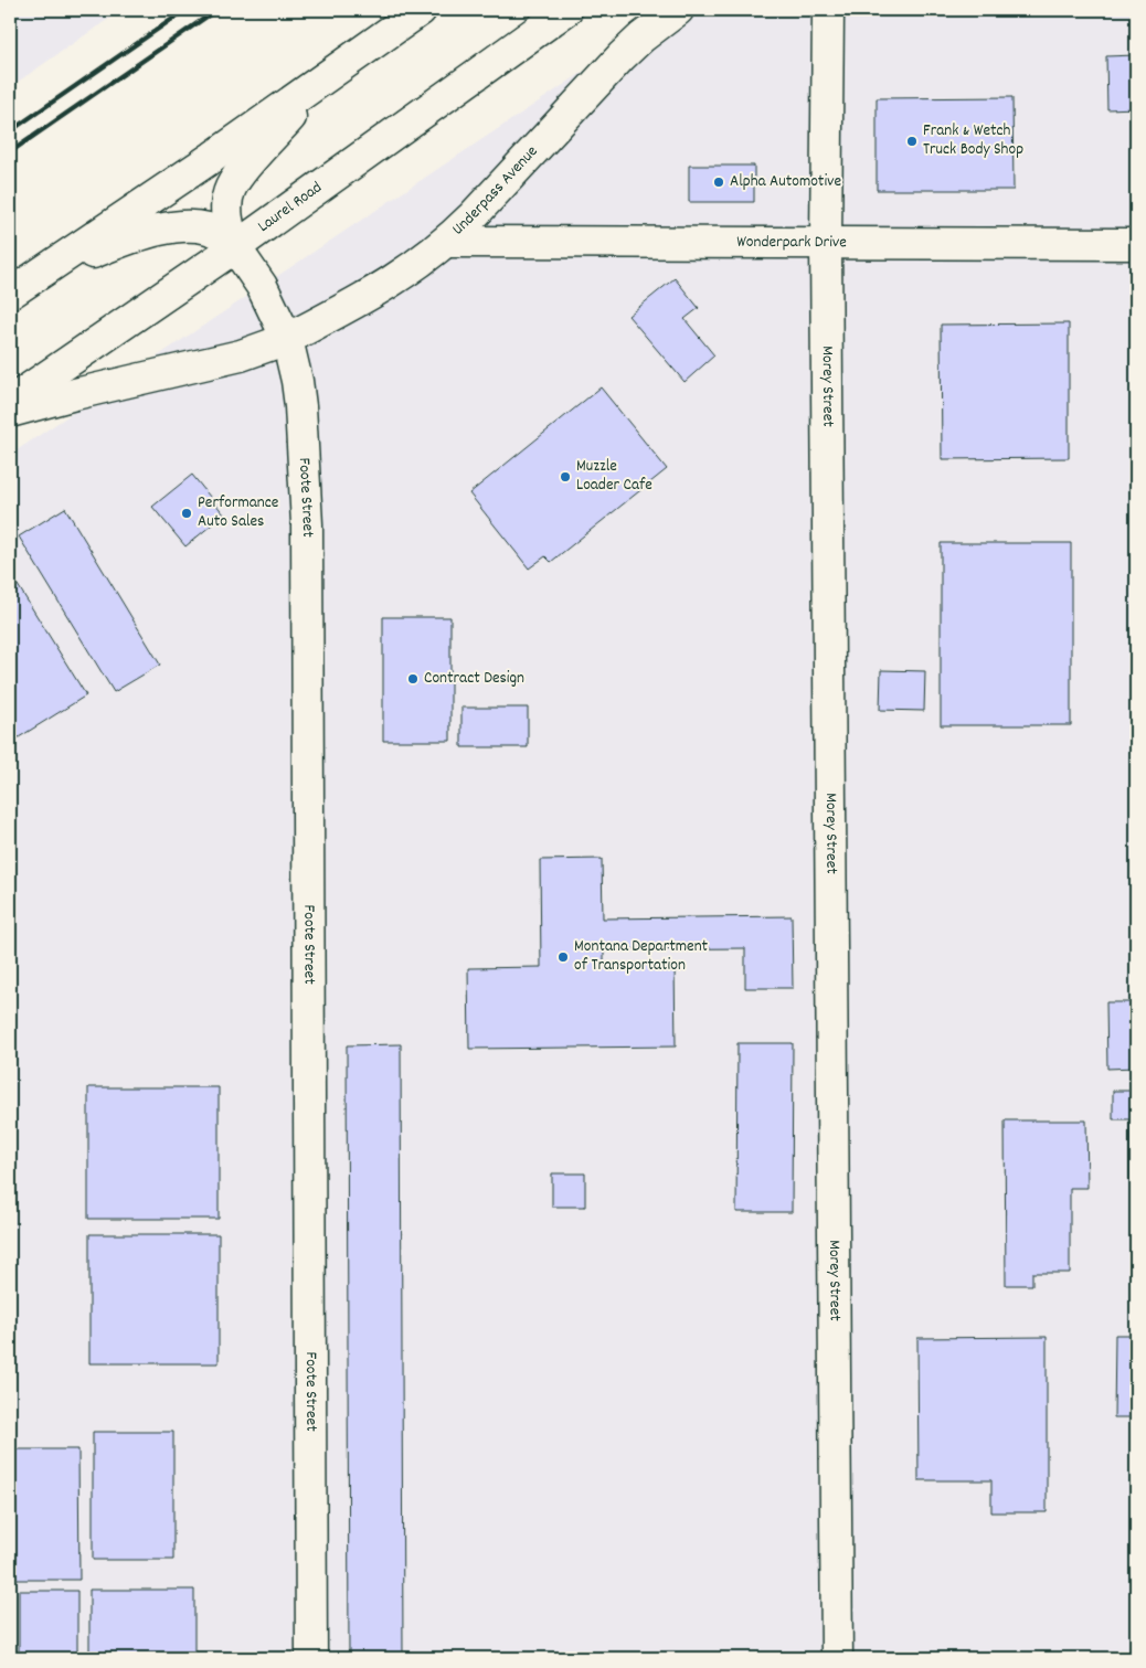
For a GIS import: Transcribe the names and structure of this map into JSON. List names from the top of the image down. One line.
{"streets":{"street":["Underpass Avenue","Laurel Road","Wonderpark Drive","Morey Street","Foote Street"]},"crossings":[["Underpass Avenue","Wonderpark Drive"],["Underpass Avenue","Foote Street"],["Laurel Road","Foote Street"],["Wonderpark Drive","Morey Street"]],"places":["Frank & Wetch Truck Body Shop","Alpha Automotive","Muzzle Loader Cafe","Performance Auto Sales","Contract Design","Montana Department of Transportation"]}
